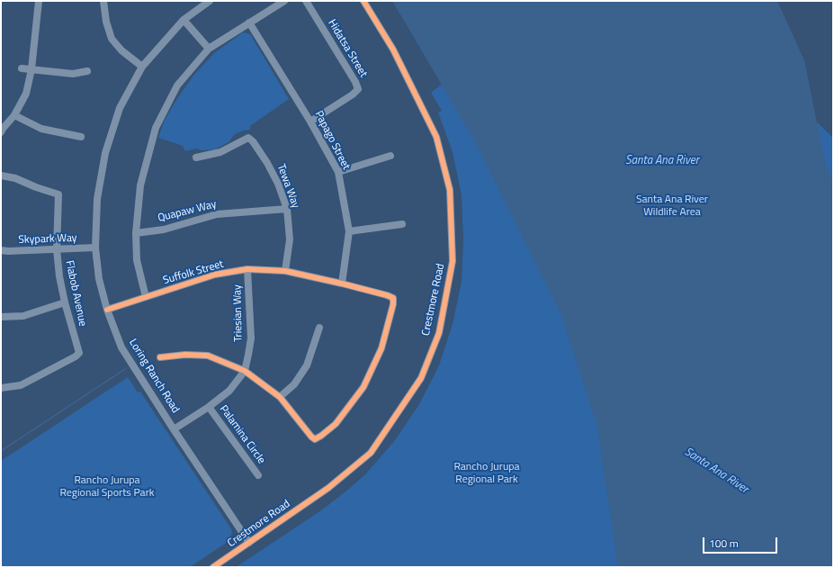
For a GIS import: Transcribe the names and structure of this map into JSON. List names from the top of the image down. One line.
{"streets":{"street":["Hidatsa Street","Papago Street","Tewa Way","Quapaw Way","Skypark Way","Suffolk Street","Flabob Avenue","Crestmore Road","Triesian Way","Loring Ranch Road","Palamina Circle"]},"crossings":[["Hidatsa Street","Papago Street"],["Papago Street","Suffolk Street"],["Tewa Way","Quapaw Way"],["Tewa Way","Suffolk Street"],["Skypark Way","Flabob Avenue"],["Skypark Way","Loring Ranch Road"],["Suffolk Street","Triesian Way"],["Suffolk Street","Loring Ranch Road"],["Crestmore Road","Loring Ranch Road"],["Triesian Way","Loring Ranch Road"],["Triesian Way","Palamina Circle"]],"water":["Santa Ana River"],"parks":["Santa Ana River Wildlife Area","Rancho Jurupa Regional Park","Rancho Jurupa Regional Sports Park"],"scale_bar":"100 m"}
